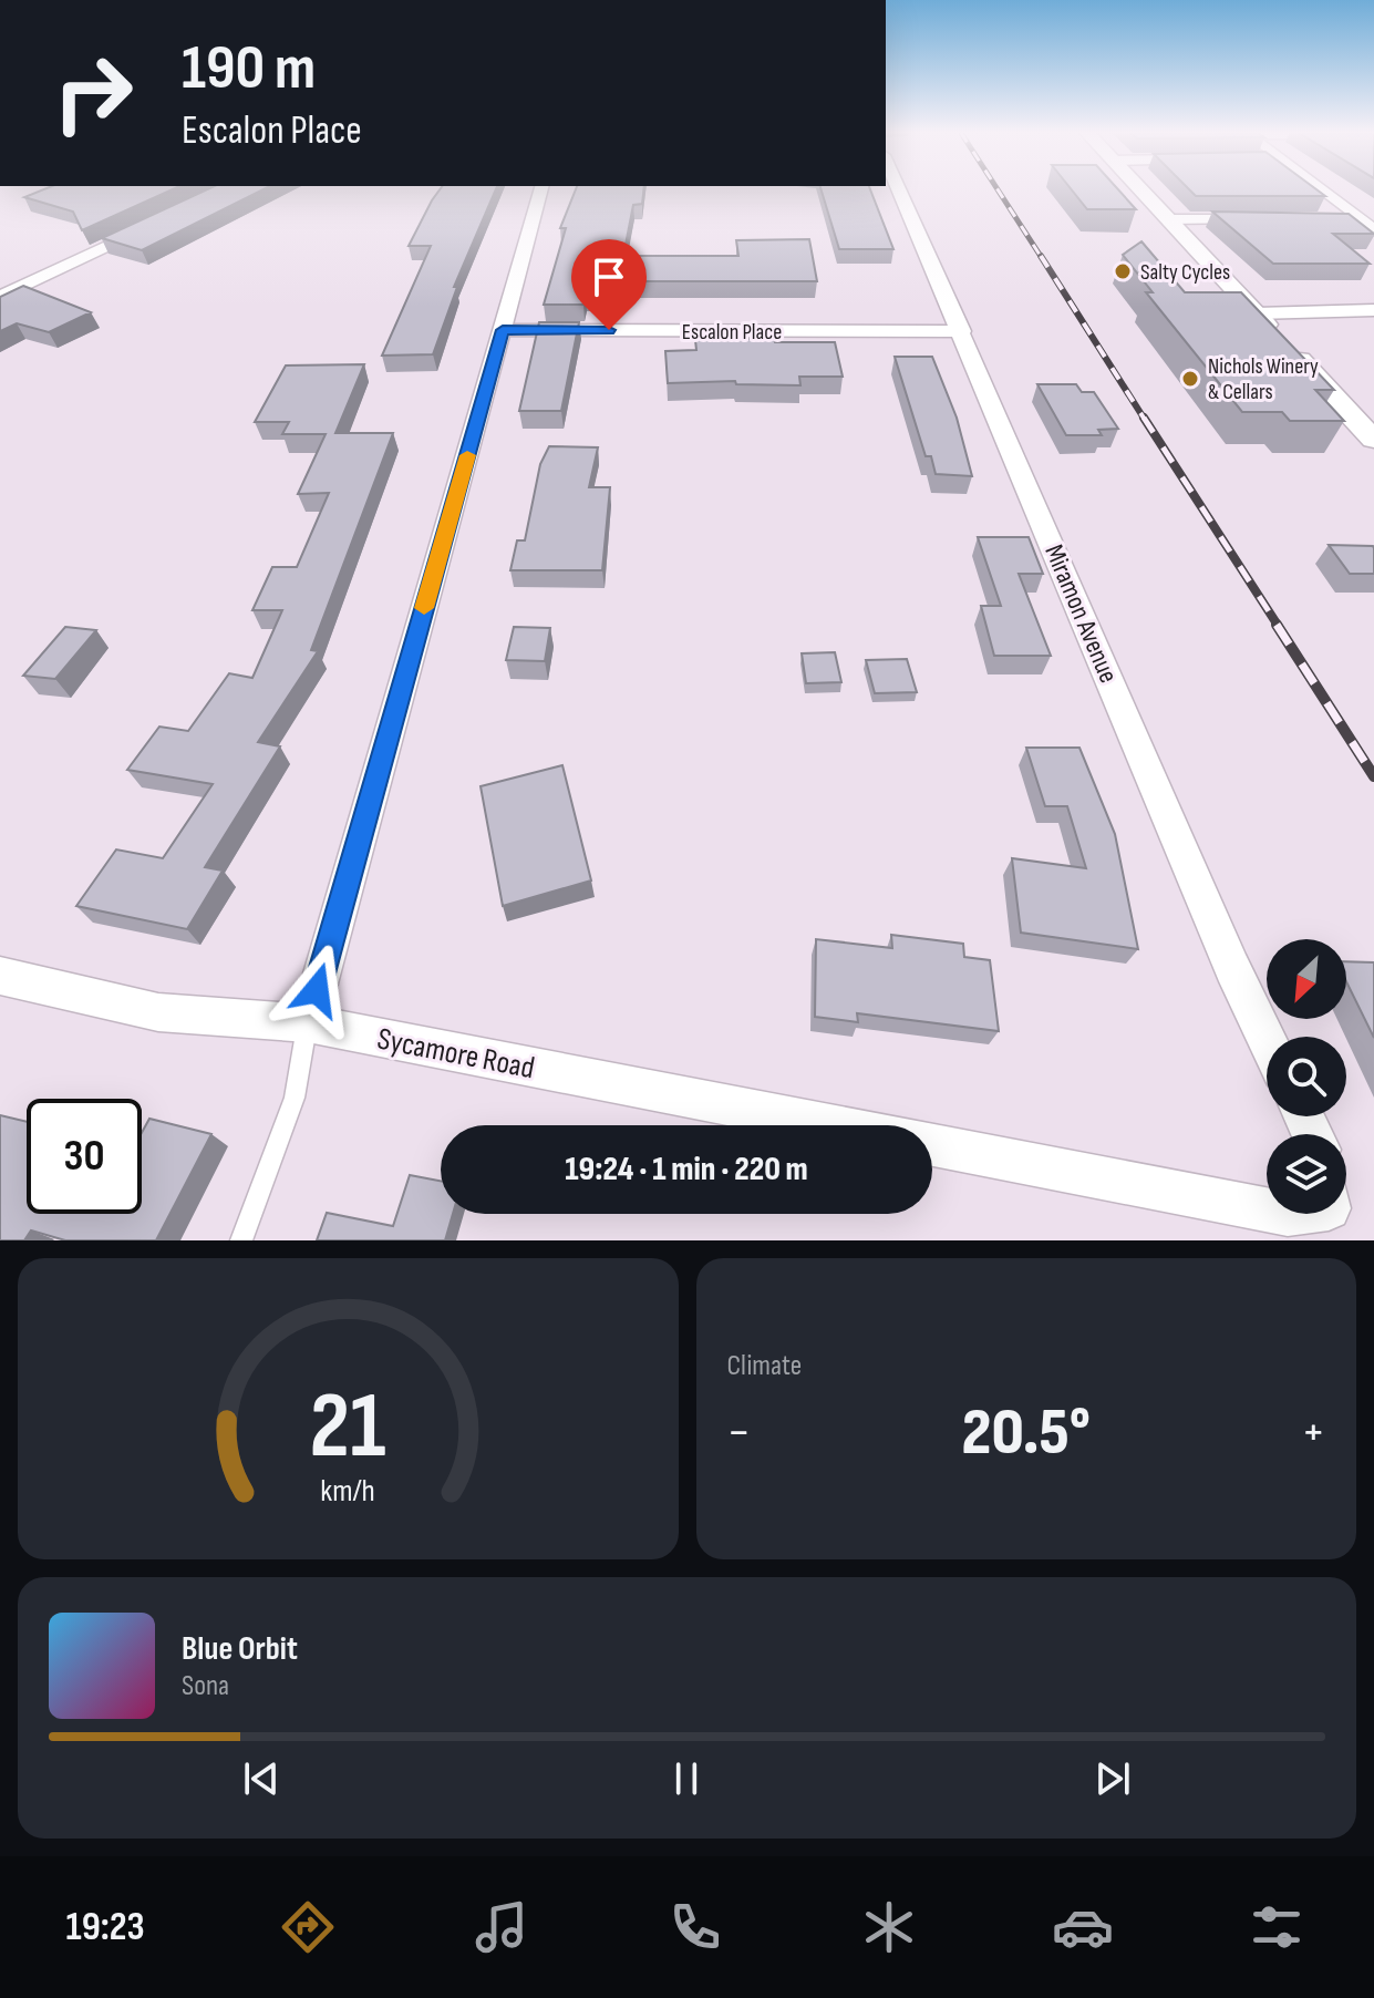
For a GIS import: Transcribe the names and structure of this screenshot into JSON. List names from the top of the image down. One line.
{"streets":{"street":["Escalon Place","Miramon Avenue","Sycamore Road"]},"crossings":[["Escalon Place","Miramon Avenue"]],"places":["Salty Cycles","Nichols Winery & Cellars"],"north":"bottom left","page":{"turn":["190 m","Escalon Place"],"limit":"30","trip":"19:24 · 1 min · 220 m","tile":"Climate","heat":["−","20.5°","+"],"song":["Blue Orbit","Sona"],"tabs":"19:23","gauge":["21","km/h"]}}
